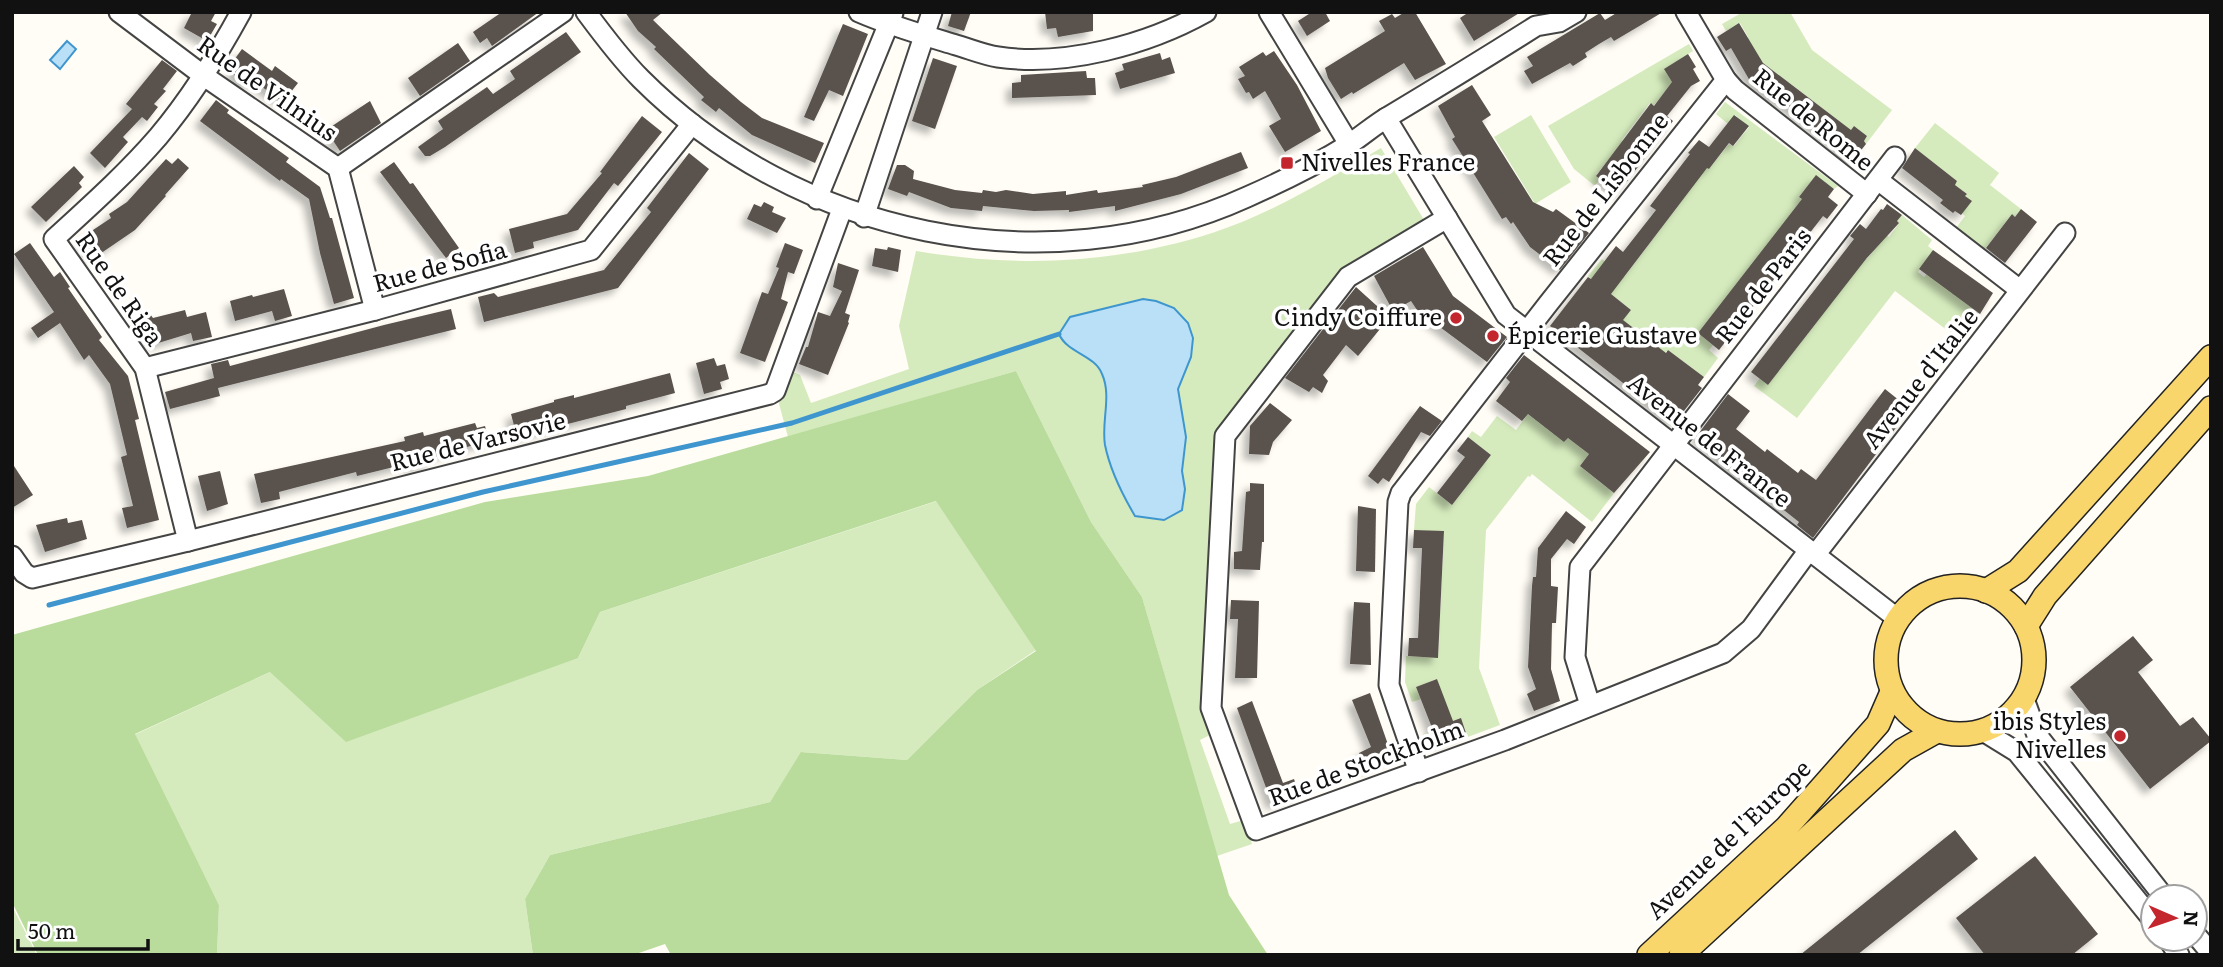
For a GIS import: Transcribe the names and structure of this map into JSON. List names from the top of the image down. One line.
{"streets":{"main road":["Avenue de l'Europe"],"street":["Rue de Vilnius","Rue de Rome","Rue de Lisbonne","Rue de Sofia","Rue de Paris","Rue de Riga","Avenue d'Italie","Avenue de France","Rue de Varsovie","Rue de Stockholm"]},"crossings":[["Rue de Vilnius","Rue de Sofia"],["Rue de Vilnius","Rue de Riga"],["Rue de Rome","Rue de Lisbonne"],["Rue de Rome","Rue de Paris"],["Rue de Rome","Avenue d'Italie"],["Rue de Lisbonne","Avenue de France"],["Rue de Lisbonne","Rue de Stockholm"],["Rue de Sofia","Rue de Riga"],["Rue de Paris","Avenue de France"],["Rue de Paris","Rue de Stockholm"],["Rue de Riga","Rue de Varsovie"],["Avenue d'Italie","Avenue de France"],["Avenue d'Italie","Rue de Stockholm"],["Avenue de France","Rue de Stockholm"],["Avenue de France","Avenue de l'Europe"]],"places":{"transit":["Nivelles France"],"other":["Cindy Coiffure","Épicerie Gustave","ibis Styles Nivelles"]},"scale_bar":"50 m","north":"right"}
